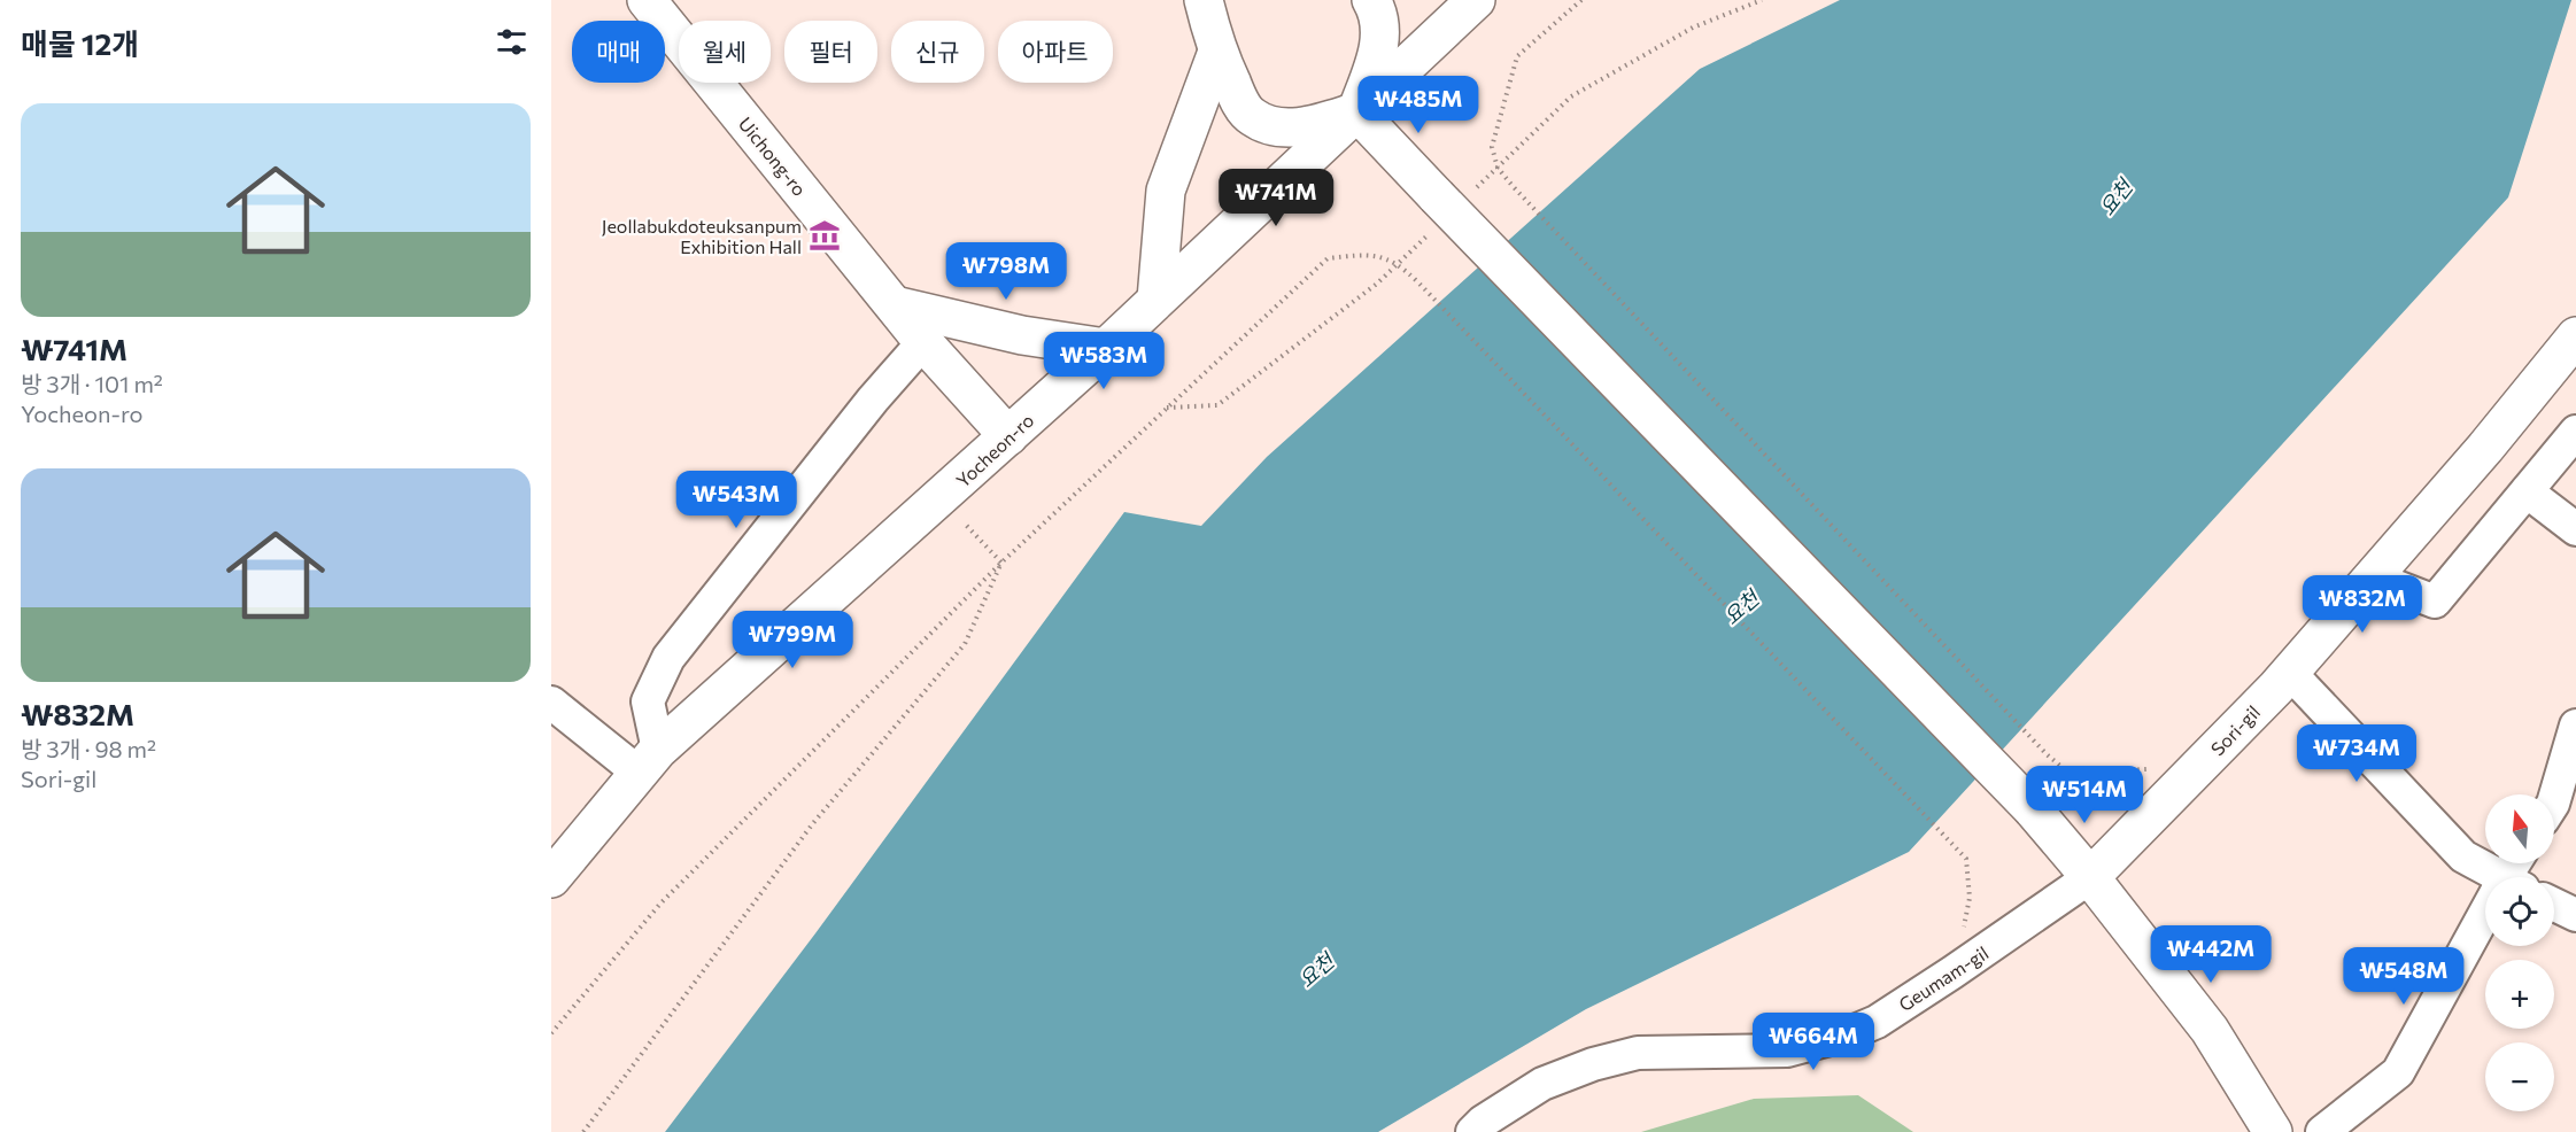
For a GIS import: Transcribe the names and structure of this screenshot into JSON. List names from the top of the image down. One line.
{"streets":{"street":["Uichong-ro","Yocheon-ro","Sori-gil","Geumam-gil"]},"crossings":[["Uichong-ro","Yocheon-ro"],["Sori-gil","Geumam-gil"]],"water":["요천"],"places":{"museum":["Jeollabukdoteuksanpum Exhibition Hall"]},"north":"top","page":{"heading":"매물 12개","chip":["매매","월세","필터","신규","아파트"],"price":["₩485M","₩741M","₩798M","₩583M","₩543M","₩832M","₩799M","₩734M","₩514M","₩442M","₩548M","₩664M"],"list":[{"name":"₩741M","note":"방 3개 · 101 m² · Yocheon-ro"},{"name":"₩832M","note":"방 3개 · 98 m² · Sori-gil"}],"map_buttons":["+","−"]}}
